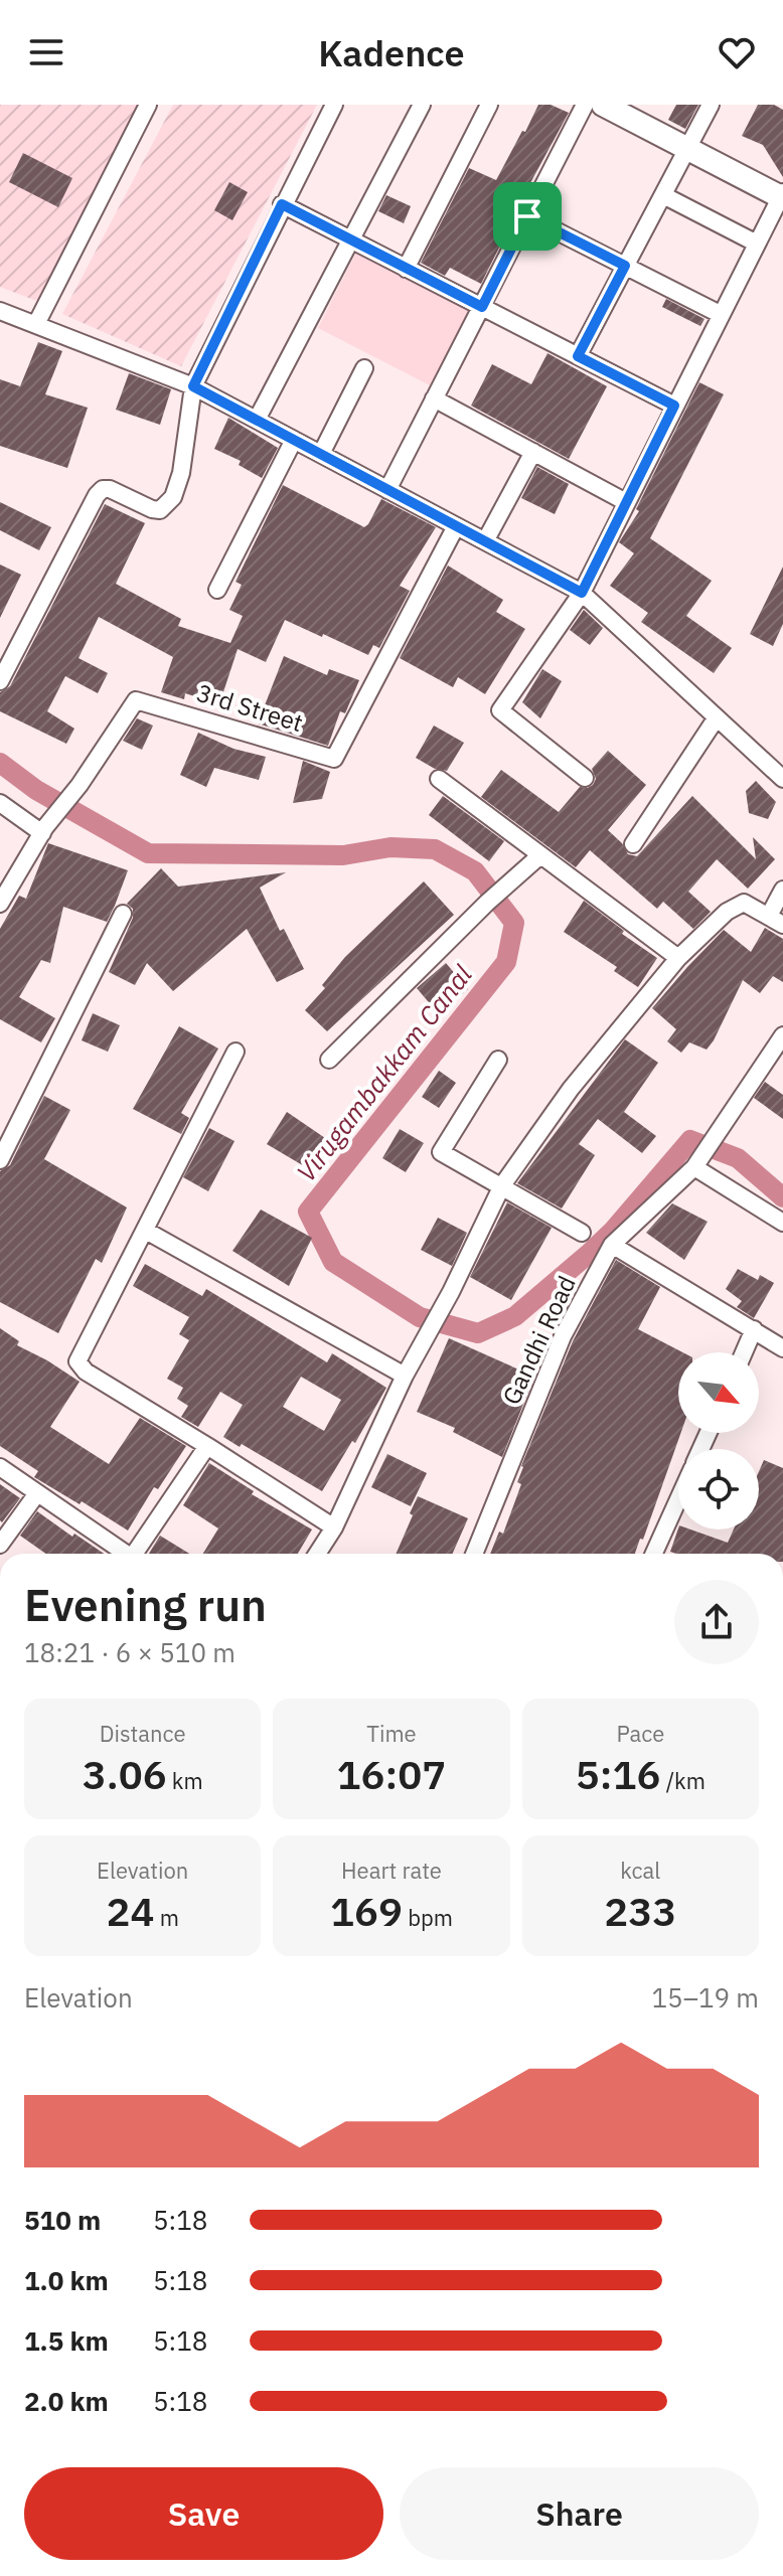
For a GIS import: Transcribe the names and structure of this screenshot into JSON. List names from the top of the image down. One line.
{"streets":{"street":["3rd Street","Gandhi Road"]},"water":["Virugambakkam Canal"],"north":"bottom right","page":{"header":"Kadence","heading":["Evening run","18:21 · 6 × 510 m"],"stats":[["Distance","3.06 km"],["Time","16:07"],["Pace","5:16 /km"],["Elevation","24 m"],["Heart rate","169 bpm"],["kcal","233"]],"chart":["Elevation","15–19 m"],"list":[{"name":"510 m","note":"5:18"},{"name":"1.0 km","note":"5:18"},{"name":"1.5 km","note":"5:18"},{"name":"2.0 km","note":"5:18"}],"buttons":["Save","Share"]}}
